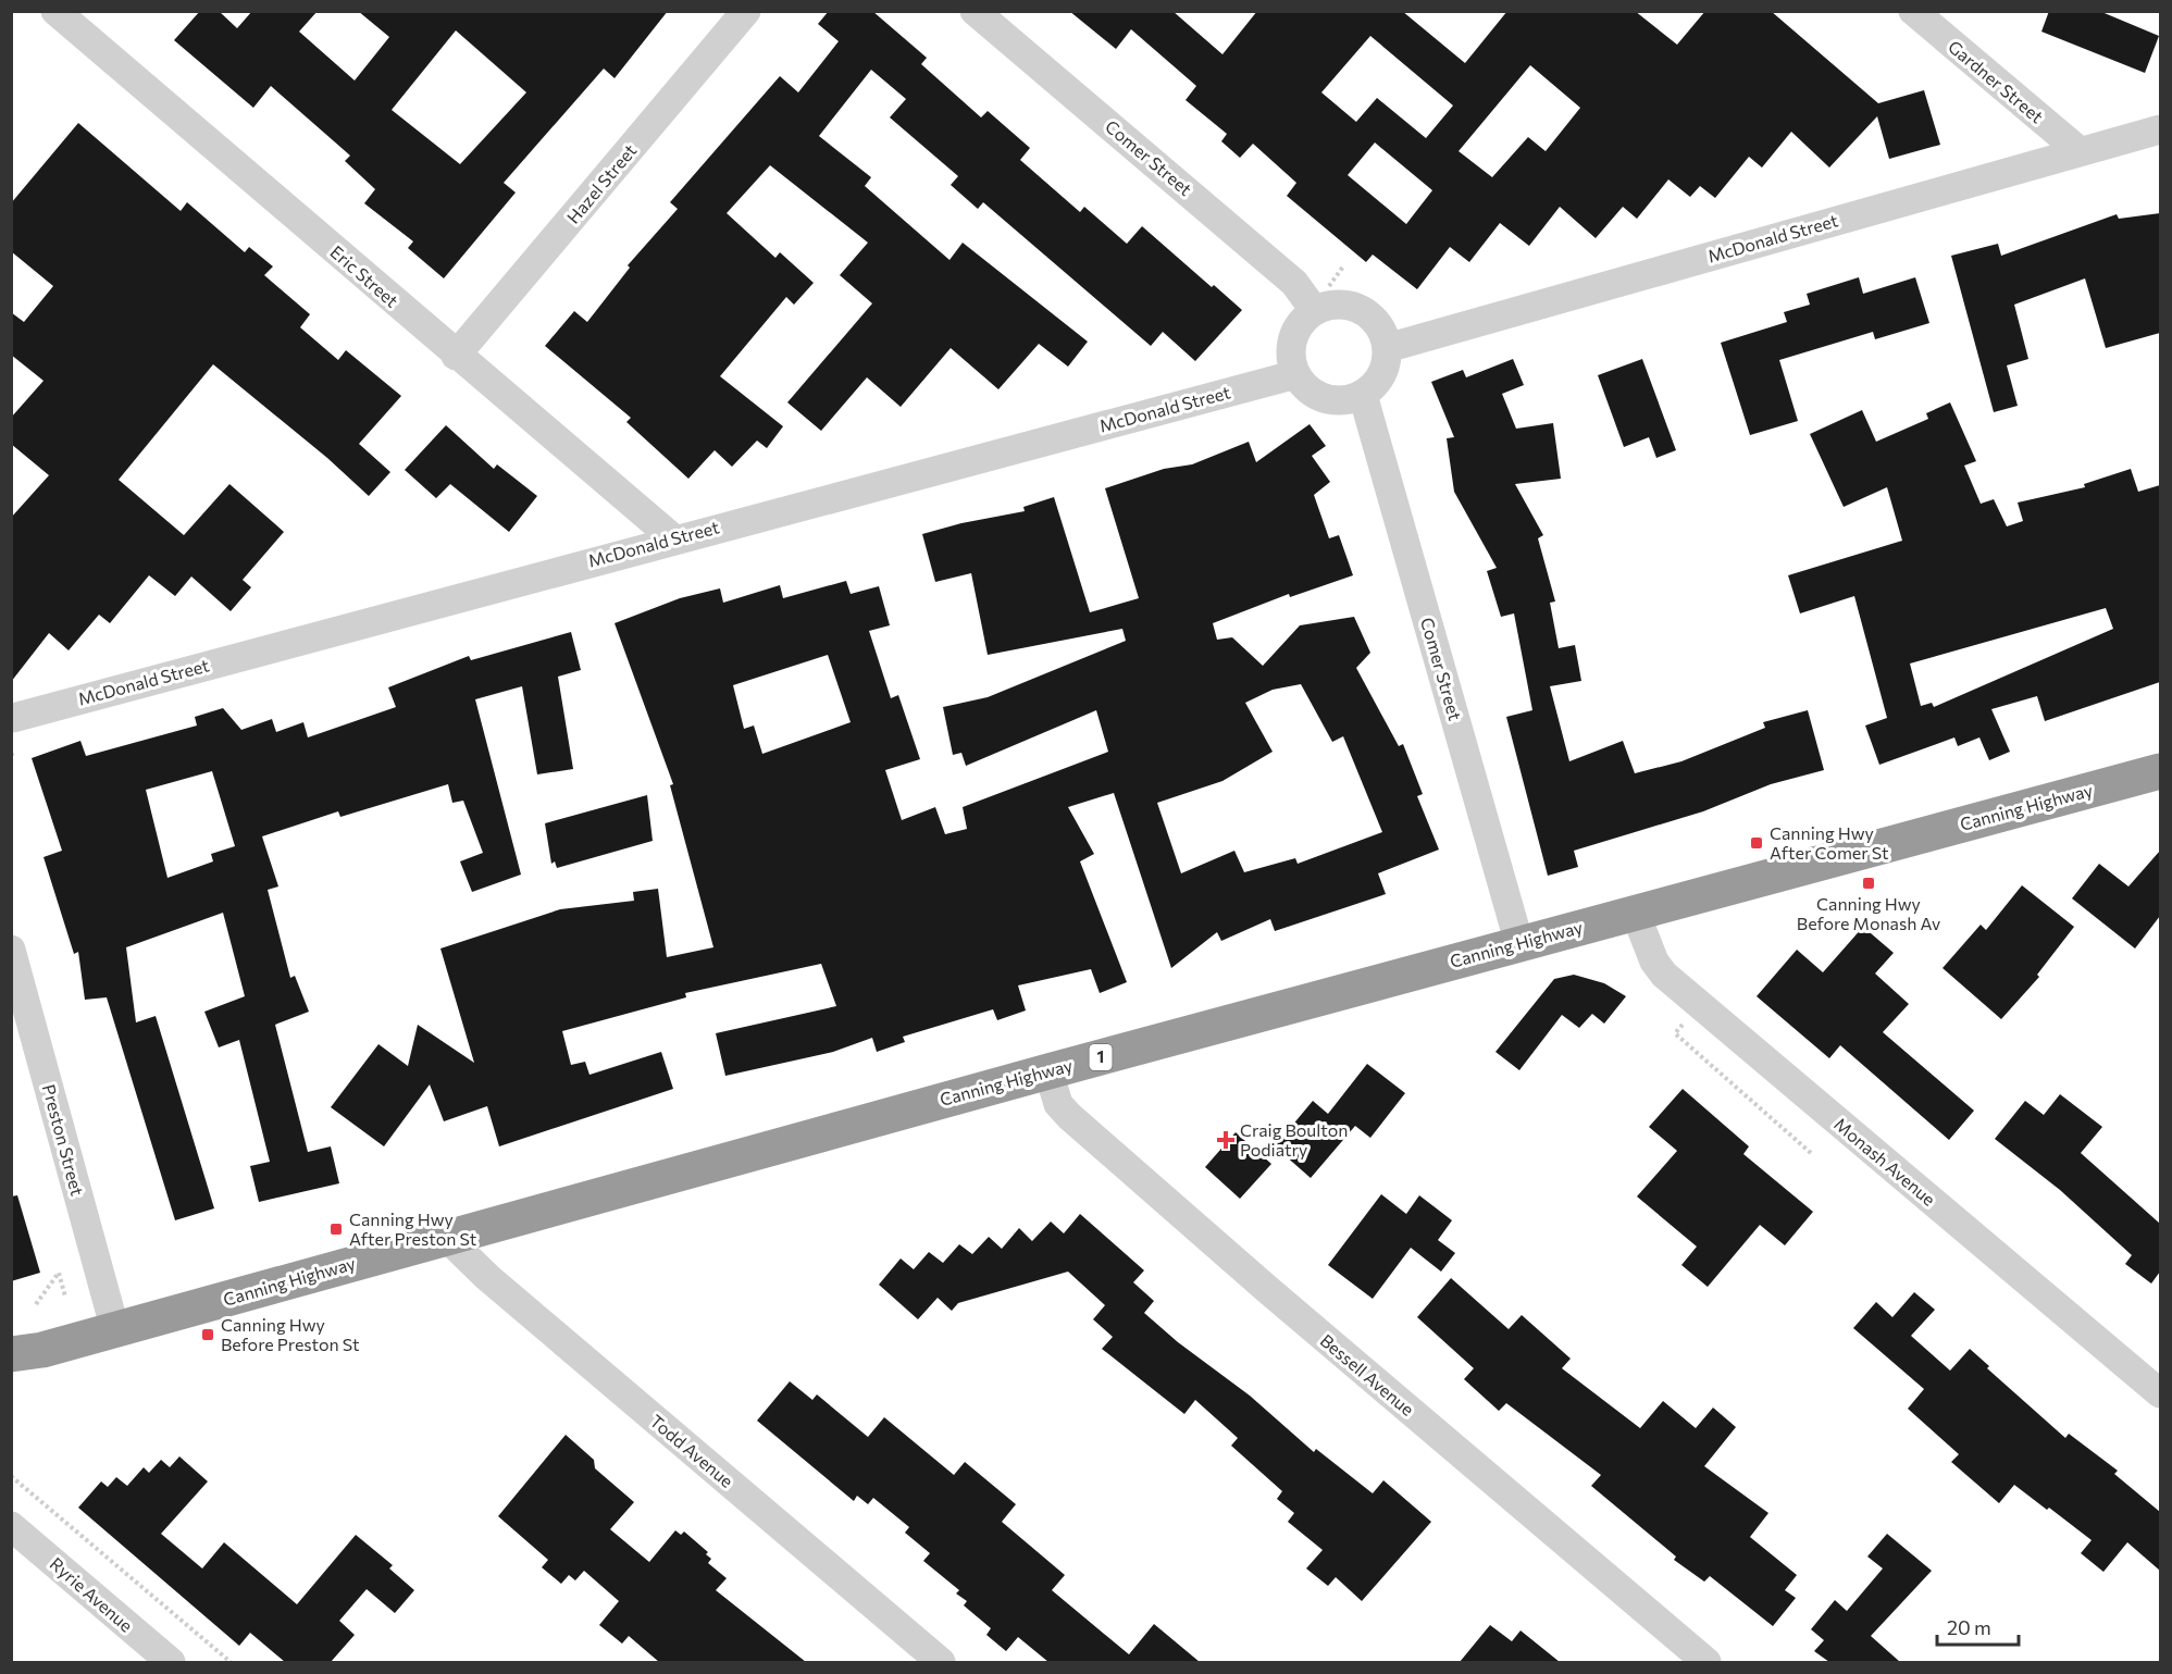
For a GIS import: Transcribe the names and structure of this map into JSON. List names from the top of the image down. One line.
{"streets":{"highway":["Canning Highway","1"],"street":["Gardner Street","Comer Street","Hazel Street","McDonald Street","Eric Street","Preston Street","Monash Avenue","Bessell Avenue","Todd Avenue","Ryrie Avenue"]},"crossings":[["Gardner Street","McDonald Street"],["Comer Street","McDonald Street"],["Comer Street","Canning Highway"],["Hazel Street","Eric Street"],["McDonald Street","Eric Street"],["Canning Highway","Preston Street"],["Canning Highway","Monash Avenue"],["Canning Highway","Bessell Avenue"],["Canning Highway","Todd Avenue"]],"places":{"transit":["Canning Hwy After Comer St","Canning Hwy Before Monash Av","Canning Hwy After Preston St","Canning Hwy Before Preston St"],"health":["Craig Boulton Podiatry"]},"scale_bar":"20 m"}
